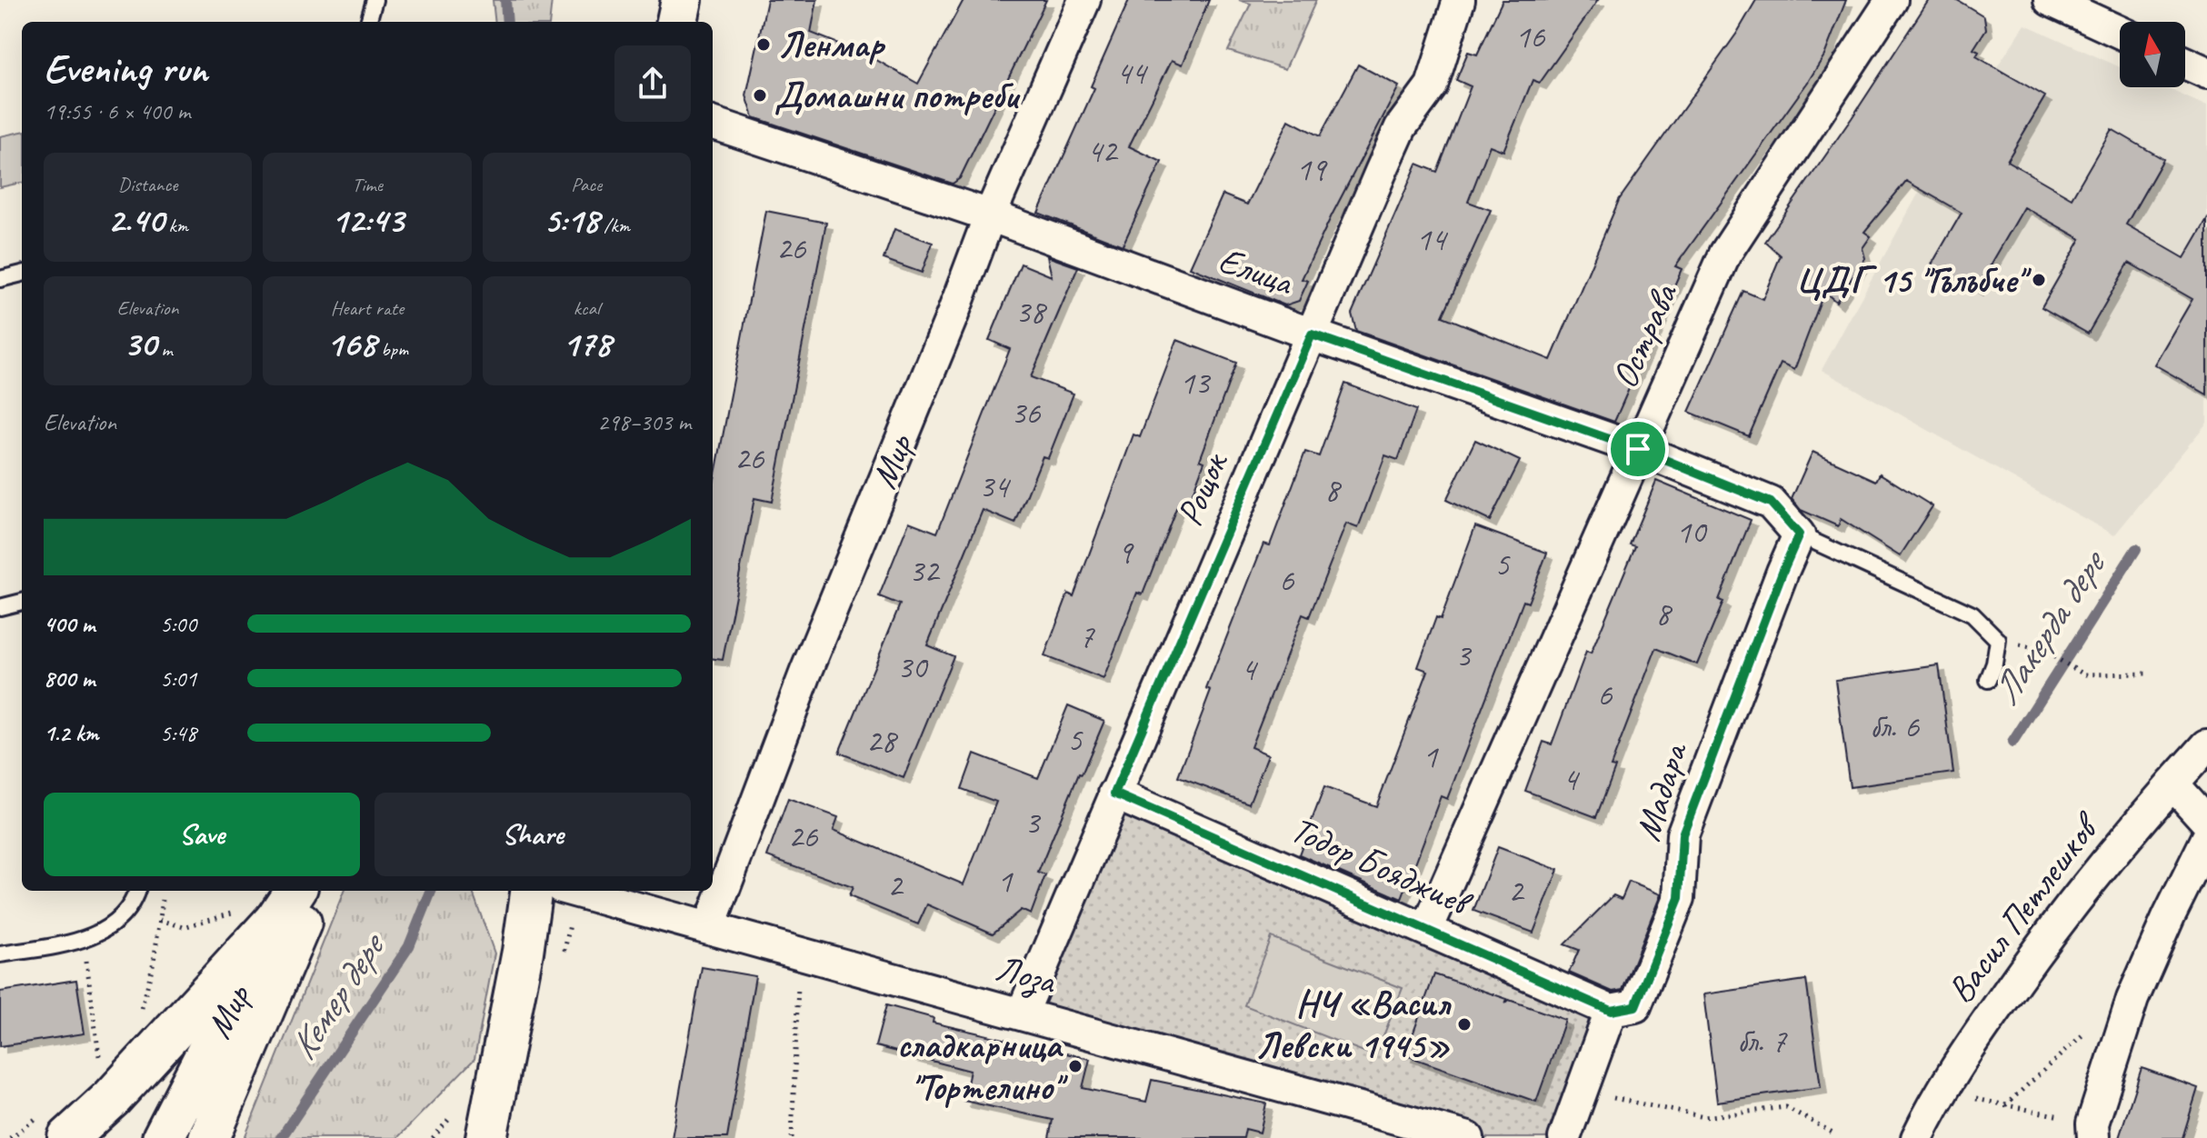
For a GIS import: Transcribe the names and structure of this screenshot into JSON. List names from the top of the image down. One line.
{"streets":{"main road":["Мир"],"street":["Елица","Острава","Рощок","Мадара","Тодор Бояджиев","Васил Петлешков","Лоза"]},"crossings":[["Елица","Острава"],["Елица","Мир"],["Елица","Рощок"],["Елица","Мадара"],["Острава","Тодор Бояджиев"],["Мир","Лоза"],["Рощок","Тодор Бояджиев"],["Рощок","Лоза"],["Мадара","Тодор Бояджиев"]],"water":["Лакерда дере","Кемер дере"],"places":["Ленмар","Домашни потреби","ЦДГ 15 \"Гълъбче\"","НЧ «Васил Левски 1945»","сладкарница \"Тортелино\""],"house_numbers":["16","44","42","19","14","26","38","13","36","26","34","8","10","9","5","32","6","8","7","3","30","4","6","бл. 6","5","28","1","4","3","26","1","2","2","бл. 7"],"north":"top","page":{"heading":["Evening run","19:55 · 6 × 400 m"],"stats":[["Distance","2.40 km"],["Time","12:43"],["Pace","5:18 /km"],["Elevation","30 m"],["Heart rate","168 bpm"],["kcal","178"]],"chart":["Elevation","298–303 m"],"list":[{"name":"400 m","note":"5:00"},{"name":"800 m","note":"5:01"},{"name":"1.2 km","note":"5:48"}],"buttons":["Save","Share"]}}
